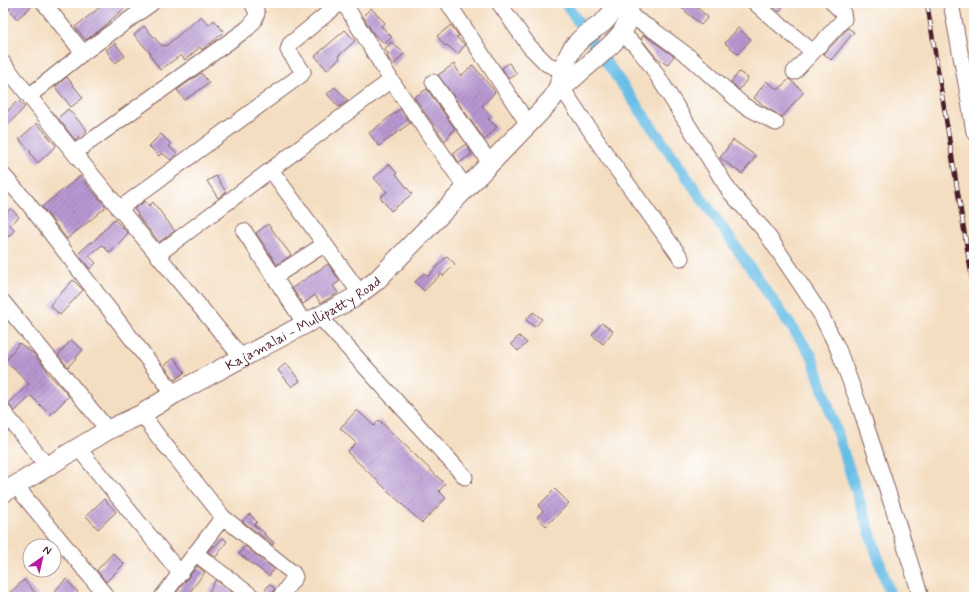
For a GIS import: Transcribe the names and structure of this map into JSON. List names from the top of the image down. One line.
{"streets":{"main road":["Kajamalai - Mullipatty Road"]},"north":"top right"}
